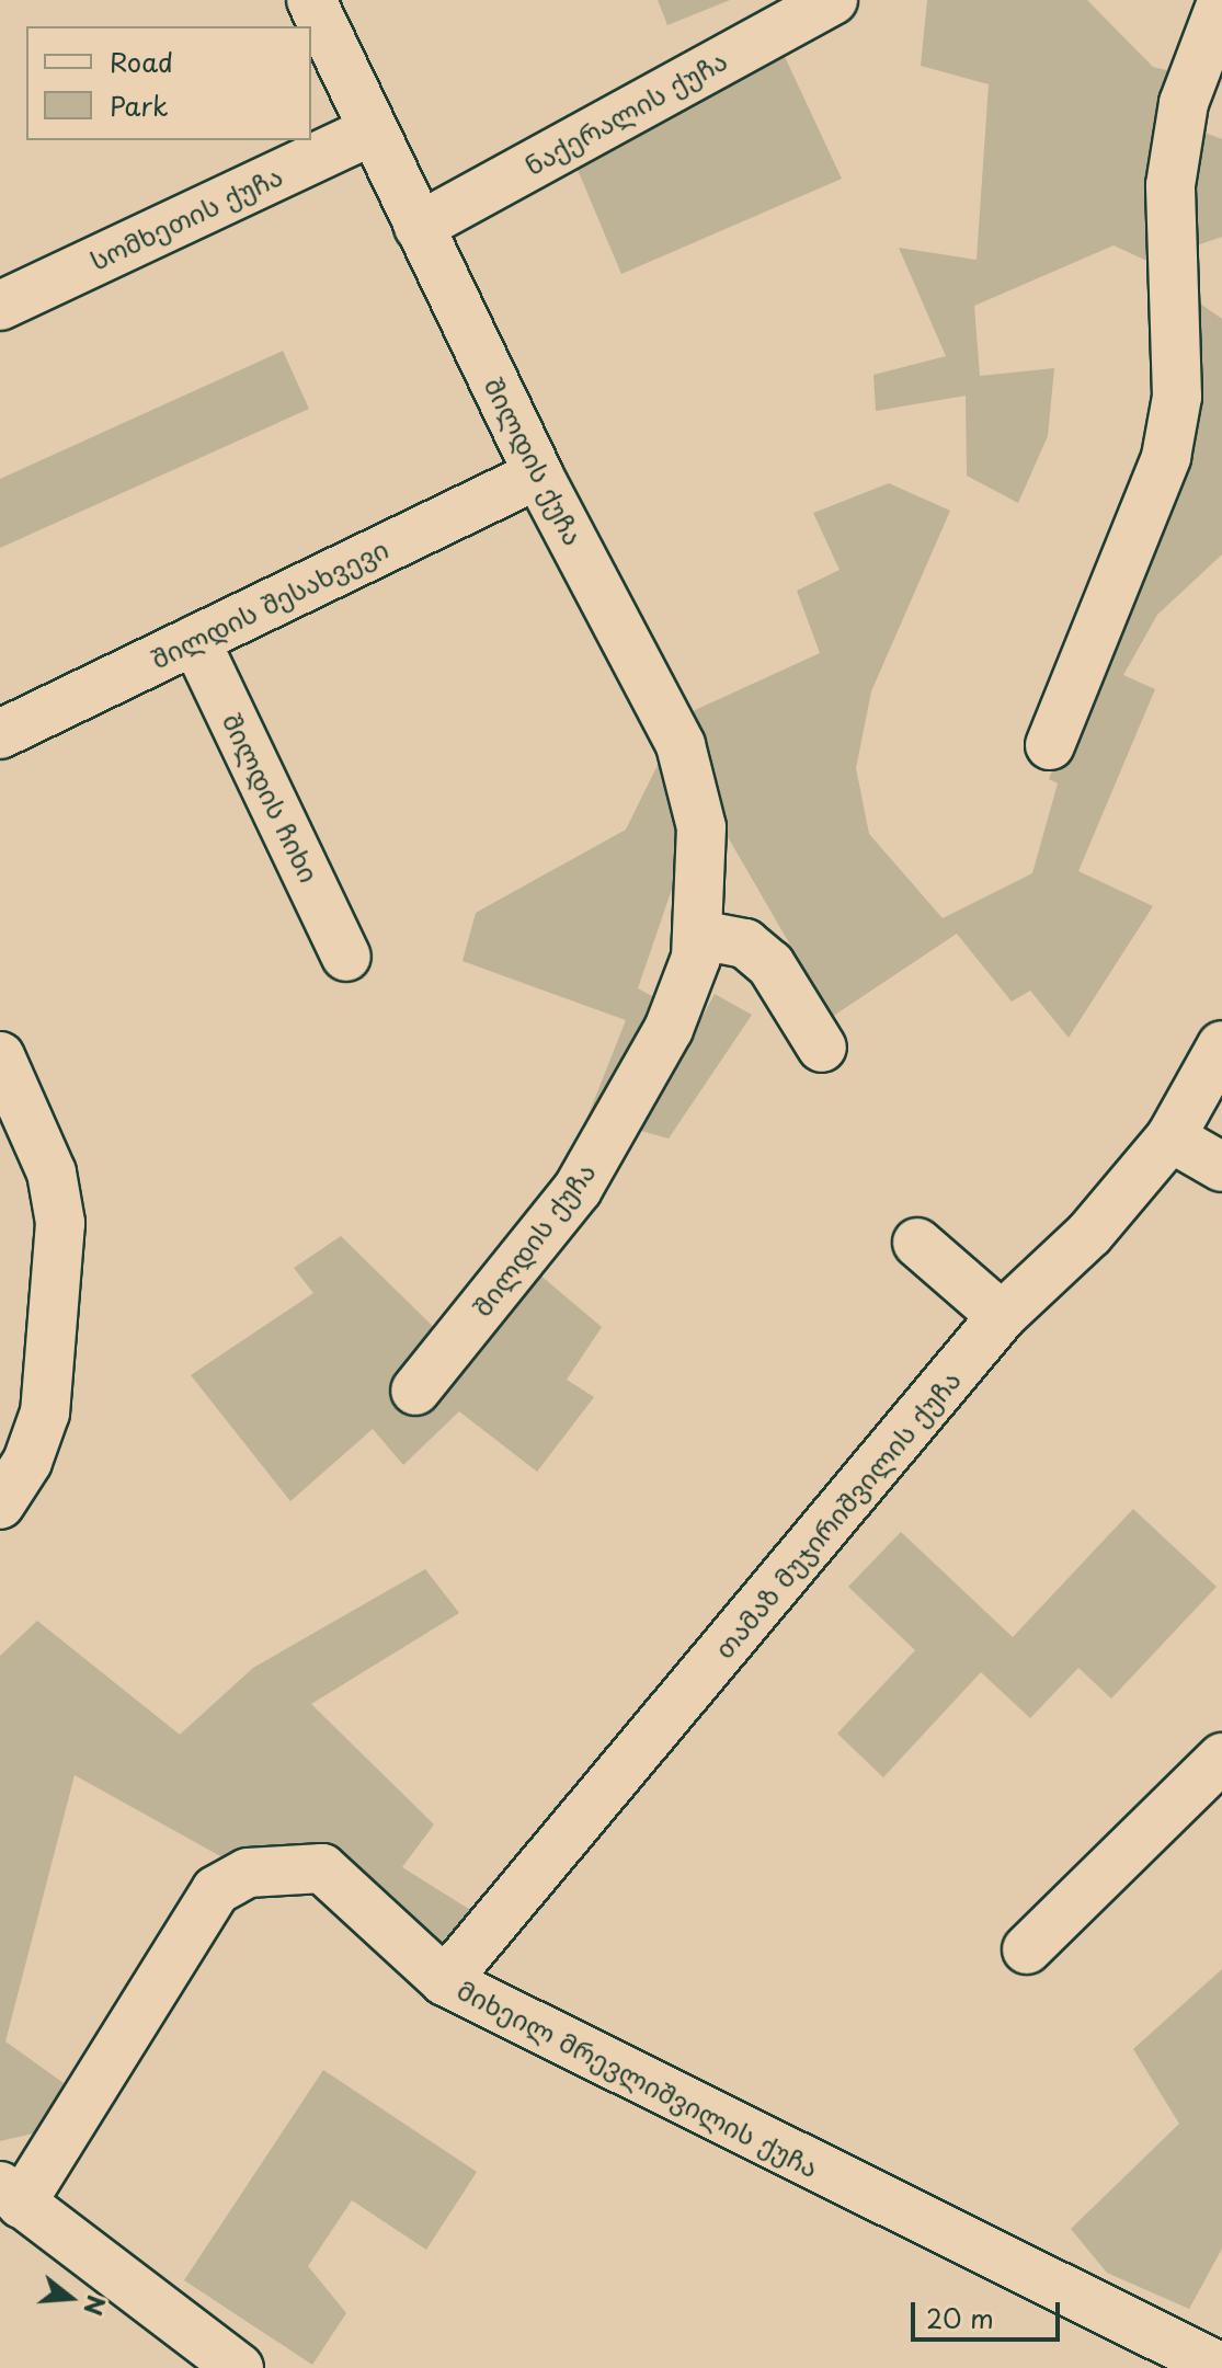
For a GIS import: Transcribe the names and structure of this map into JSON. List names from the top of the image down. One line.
{"streets":{"street":["ნაქერალის ქუჩა","სომხეთის ქუჩა","შილდის ქუჩა","შილდის შესახვევი","შილდის ჩიხი","თამაზ მუჯირიშვილის ქუჩა","მიხეილ მრევლიშვილის ქუჩა"]},"crossings":[["ნაქერალის ქუჩა","შილდის ქუჩა"],["სომხეთის ქუჩა","შილდის ქუჩა"],["შილდის ქუჩა","შილდის შესახვევი"],["შილდის შესახვევი","შილდის ჩიხი"],["თამაზ მუჯირიშვილის ქუჩა","მიხეილ მრევლიშვილის ქუჩა"]],"legend":["Road","Park"],"scale_bar":"20 m","north":"right"}
